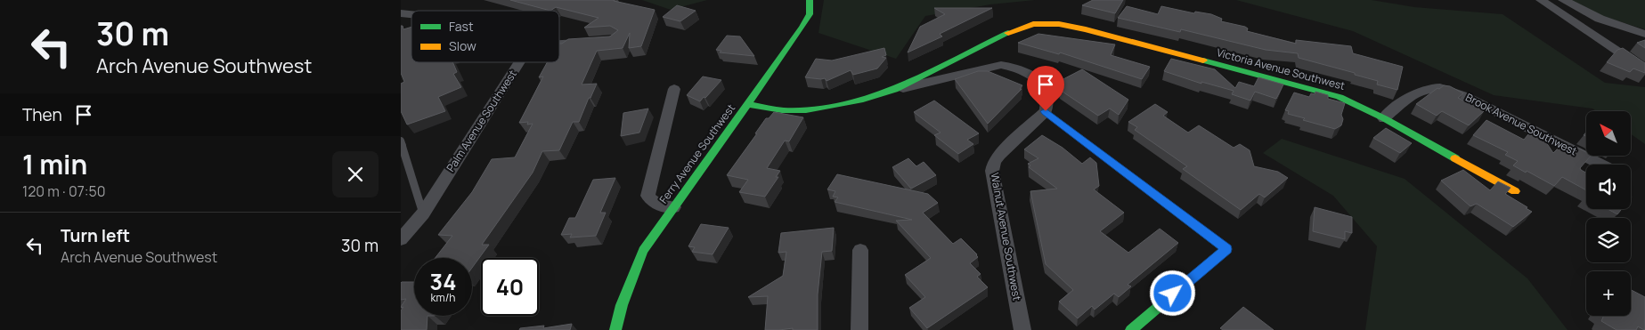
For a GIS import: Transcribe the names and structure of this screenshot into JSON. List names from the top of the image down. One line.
{"streets":{"street":["Victoria Avenue Southwest","Palm Avenue Southwest","Brook Avenue Southwest","Ferry Avenue Southwest","Walnut Avenue Southwest"]},"crossings":[["Victoria Avenue Southwest","Brook Avenue Southwest"],["Victoria Avenue Southwest","Ferry Avenue Southwest"]],"legend":["Fast","Slow"],"north":"top left","page":{"turn":["30 m","Arch Avenue Southwest"],"then":"Then","map_buttons":"+","heading":["1 min","120 m · 07:50"],"list":[{"name":"Turn left","note":"Arch Avenue Southwest","value":"30 m"}],"speed":"34 km/h","limit":"40"}}
